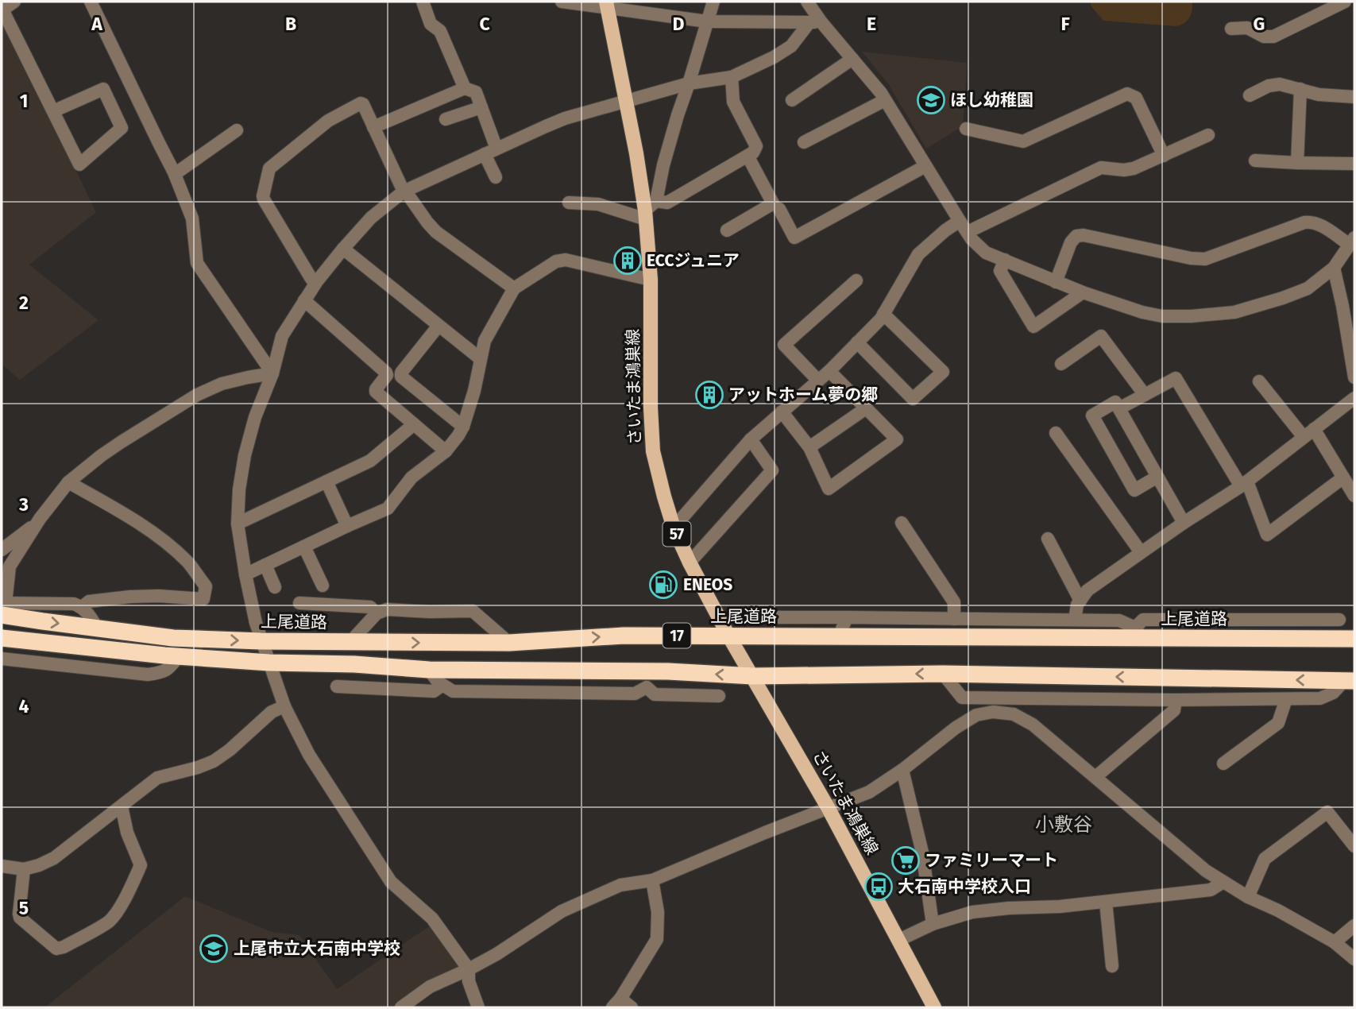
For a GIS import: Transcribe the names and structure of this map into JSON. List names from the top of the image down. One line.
{"streets":{"highway":["上尾道路","17"],"main road":["さいたま鴻巣線","57"]},"crossings":[["さいたま鴻巣線","上尾道路"],["さいたま鴻巣線","17"]],"districts":["小敷谷"],"places":{"school or university":["ほし幼稚園","上尾市立大石南中学校"],"building":["ECCジュニア","アットホーム夢の郷"],"fuel station":["ENEOS"],"supermarket":["ファミリーマート"],"bus stop":["大石南中学校入口"]},"grid":{"columns":["A","B","C","D","E","F","G"],"rows":["1","2","3","4","5"]}}
